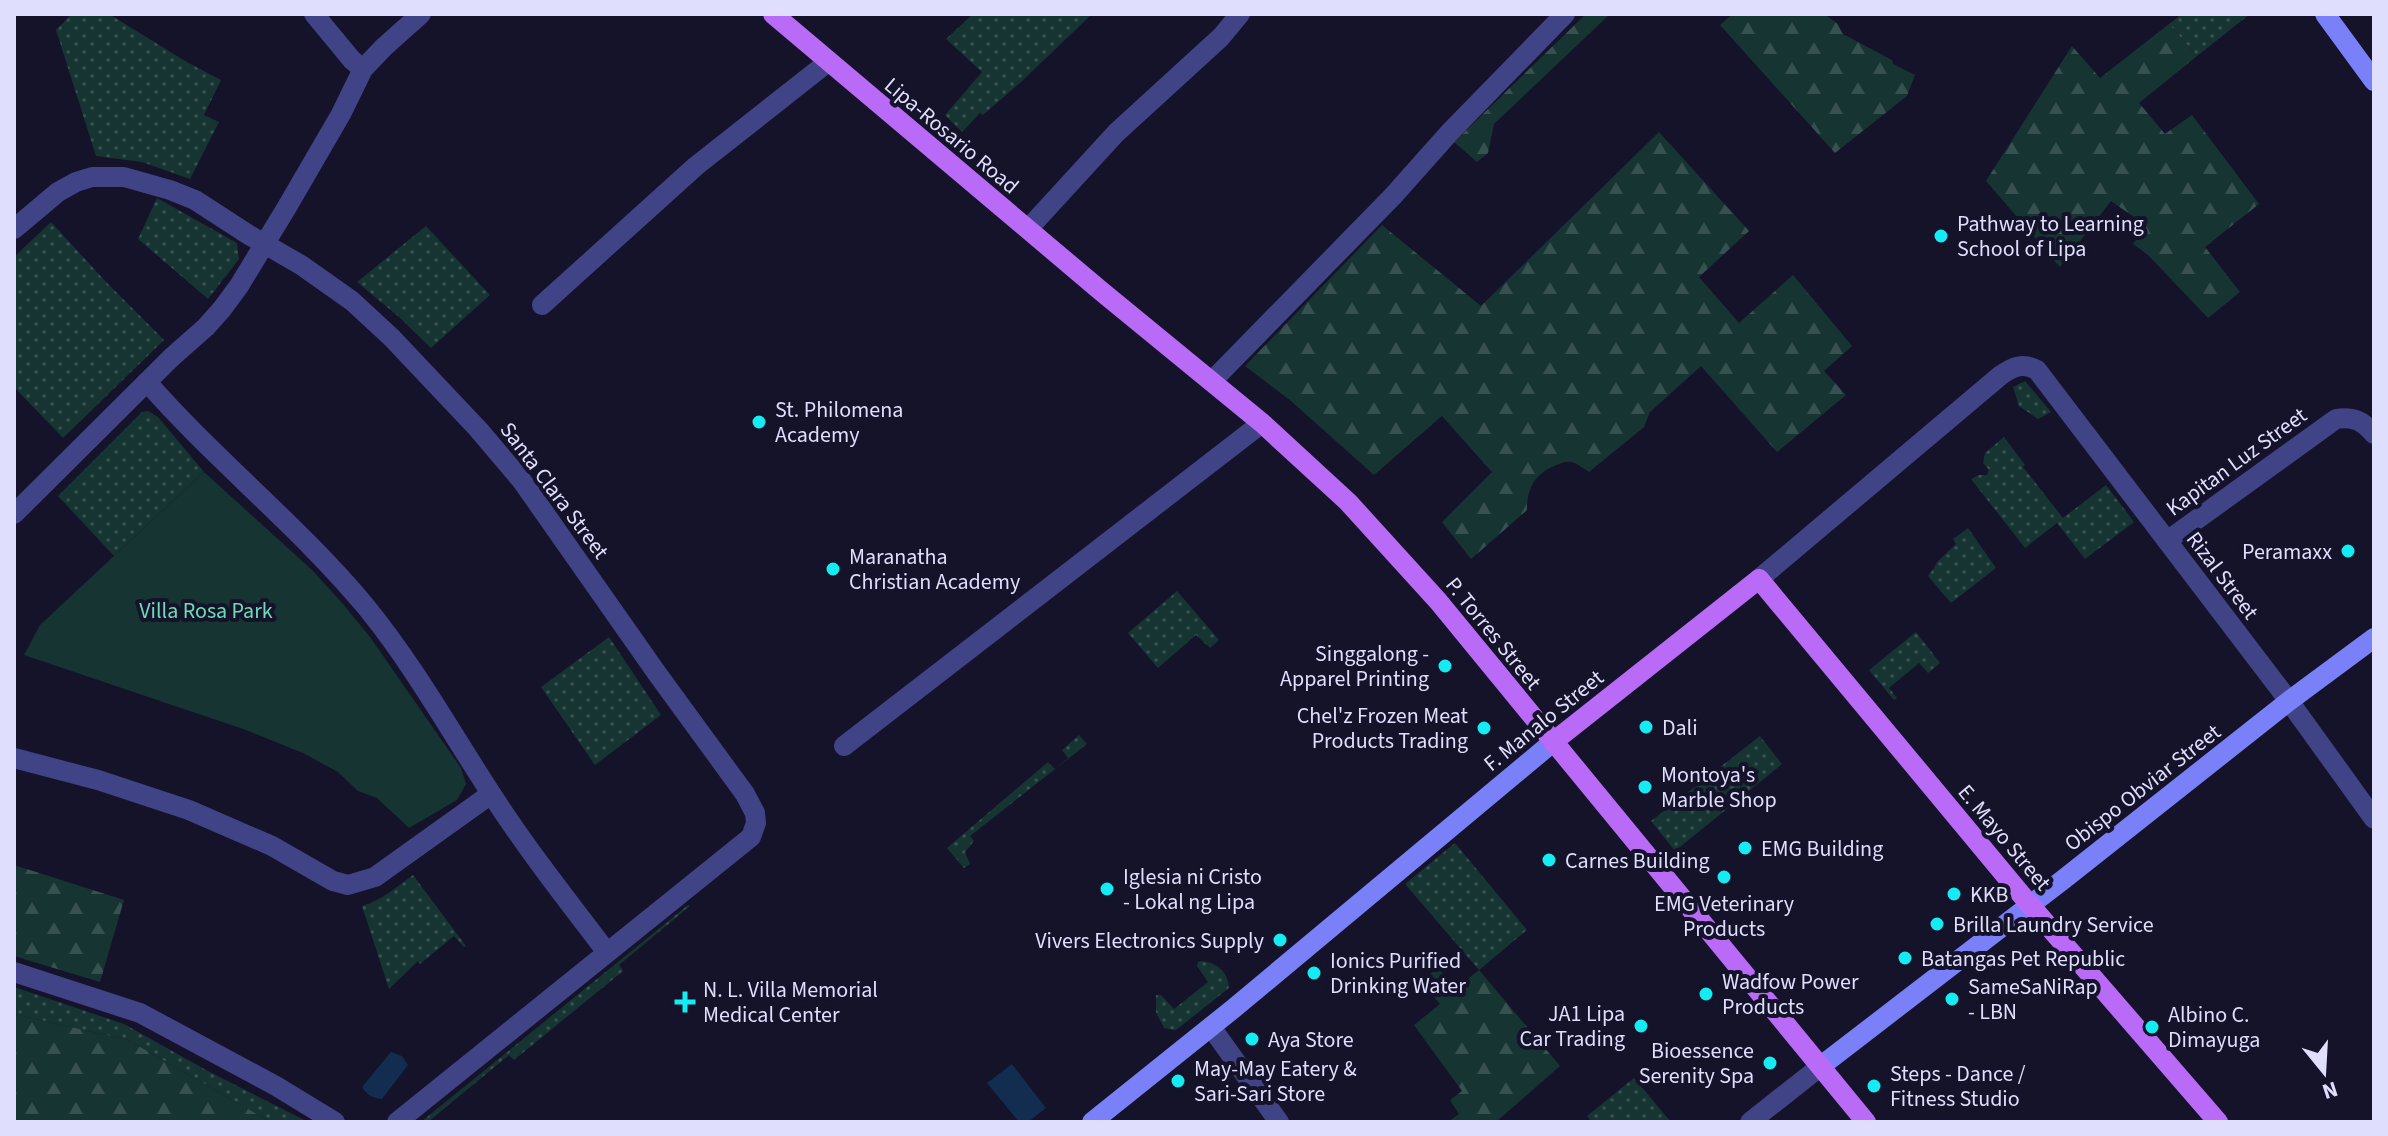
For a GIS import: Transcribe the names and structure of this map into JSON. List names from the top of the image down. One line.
{"streets":{"main road":["Lipa-Rosario Road","P. Torres Street","F. Manalo Street","E. Mayo Street"],"street":["Kapitan Luz Street","Santa Clara Street","Rizal Street","Obispo Obviar Street"]},"crossings":[["Lipa-Rosario Road","P. Torres Street"],["Kapitan Luz Street","Rizal Street"],["Rizal Street","F. Manalo Street"],["Rizal Street","Obispo Obviar Street"],["P. Torres Street","F. Manalo Street"],["P. Torres Street","Obispo Obviar Street"],["F. Manalo Street","E. Mayo Street"],["Obispo Obviar Street","E. Mayo Street"]],"parks":["Villa Rosa Park"],"places":{"other":["Pathway to Learning School of Lipa","St. Philomena Academy","Peramaxx","Maranatha Christian Academy","Singgalong - Apparel Printing","Dali","Chel'z Frozen Meat Products Trading","Montoya's Marble Shop","EMG Building","Carnes Building","EMG Veterinary Products","Iglesia ni Cristo - Lokal ng Lipa","KKB","Brilla Laundry Service","Vivers Electronics Supply","Batangas Pet Republic","Ionics Purified Drinking Water","Wadfow Power Products","SameSaNiRap - LBN","JA1 Lipa Car Trading","Albino C. Dimayuga","Aya Store","Bioessence Serenity Spa","May-May Eatery & Sari-Sari Store","Steps - Dance / Fitness Studio"],"health":["N. L. Villa Memorial Medical Center"]},"north":"bottom"}
